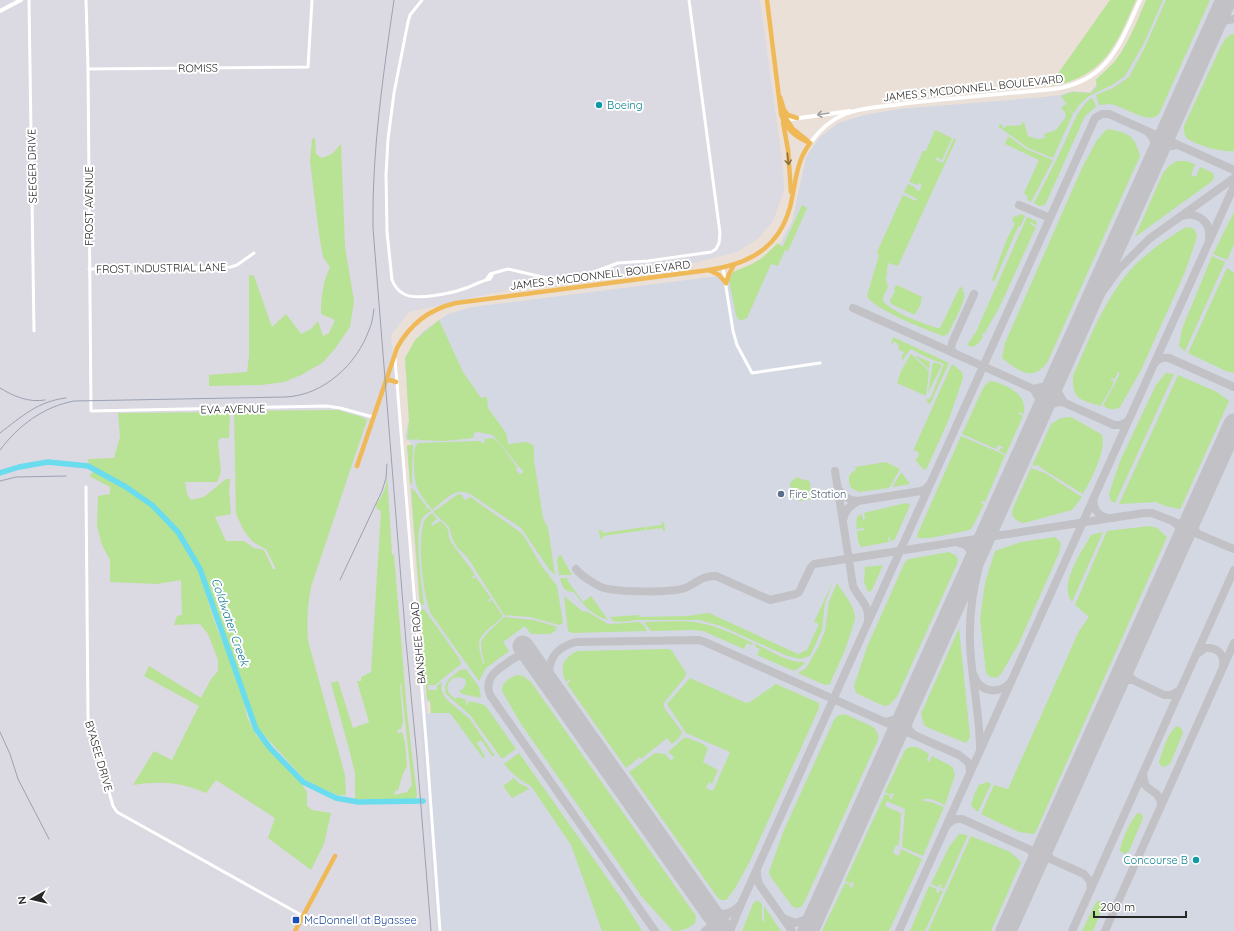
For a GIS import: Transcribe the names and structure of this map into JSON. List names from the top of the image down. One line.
{"streets":{"main road":["JAMES S MCDONNELL BOULEVARD"],"street":["ROMISS","SEEGER DRIVE","FROST AVENUE","FROST INDUSTRIAL LANE","EVA AVENUE","BANSHEE ROAD","BYASEE DRIVE"]},"crossings":[["ROMISS","FROST AVENUE"],["JAMES S MCDONNELL BOULEVARD","EVA AVENUE"],["JAMES S MCDONNELL BOULEVARD","BANSHEE ROAD"],["FROST AVENUE","FROST INDUSTRIAL LANE"],["FROST AVENUE","EVA AVENUE"]],"water":["Coldwater Creek"],"places":{"other":["Boeing","Fire Station","Concourse B"],"transit":["McDonnell at Byassee"]},"scale_bar":"200 m","north":"left"}
